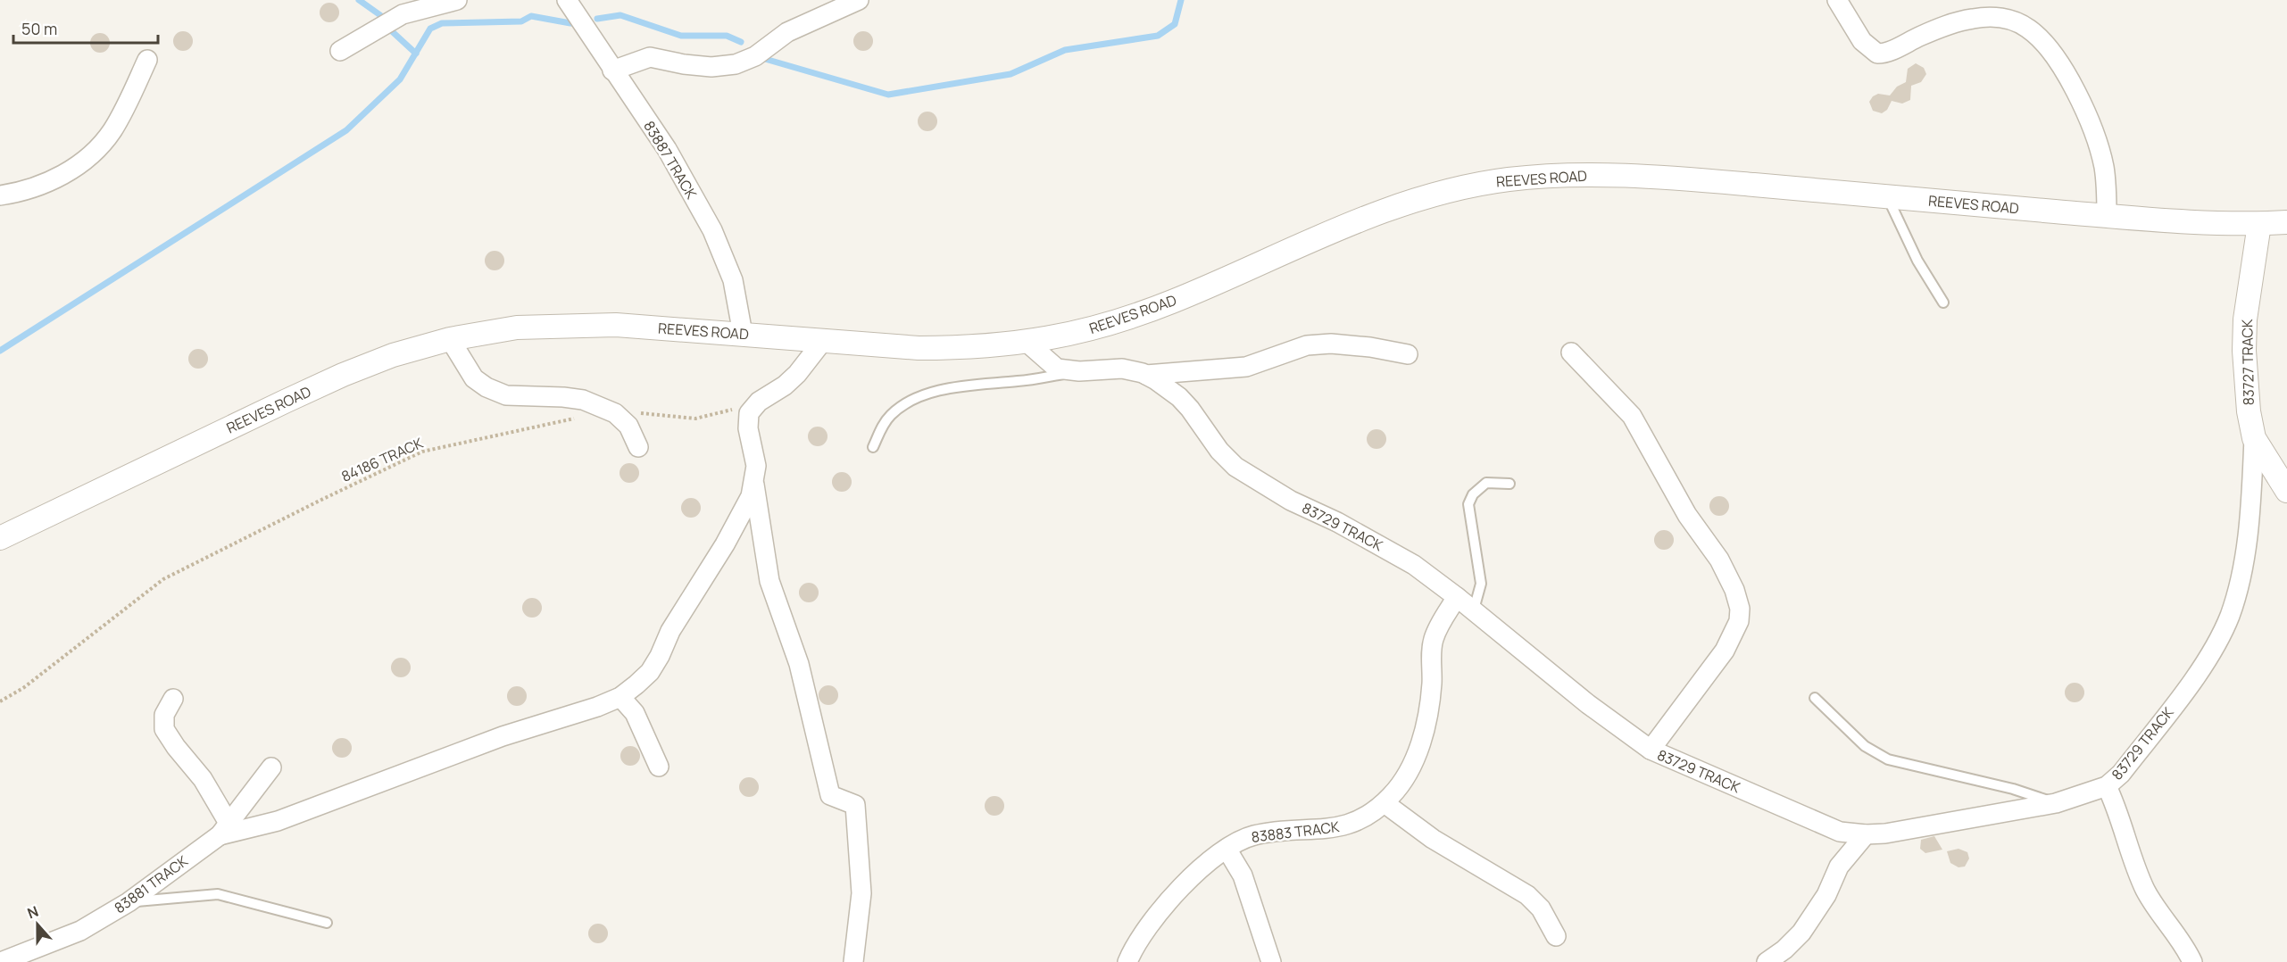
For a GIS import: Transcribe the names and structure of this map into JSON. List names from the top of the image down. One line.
{"streets":{"street":["83887 TRACK","REEVES ROAD","83727 TRACK","83729 TRACK","83883 TRACK","83881 TRACK"],"path":["84186 TRACK"]},"crossings":[["83887 TRACK","REEVES ROAD"],["REEVES ROAD","83727 TRACK"],["REEVES ROAD","83729 TRACK"],["83727 TRACK","83729 TRACK"],["83729 TRACK","83883 TRACK"]],"scale_bar":"50 m","north":"top"}
